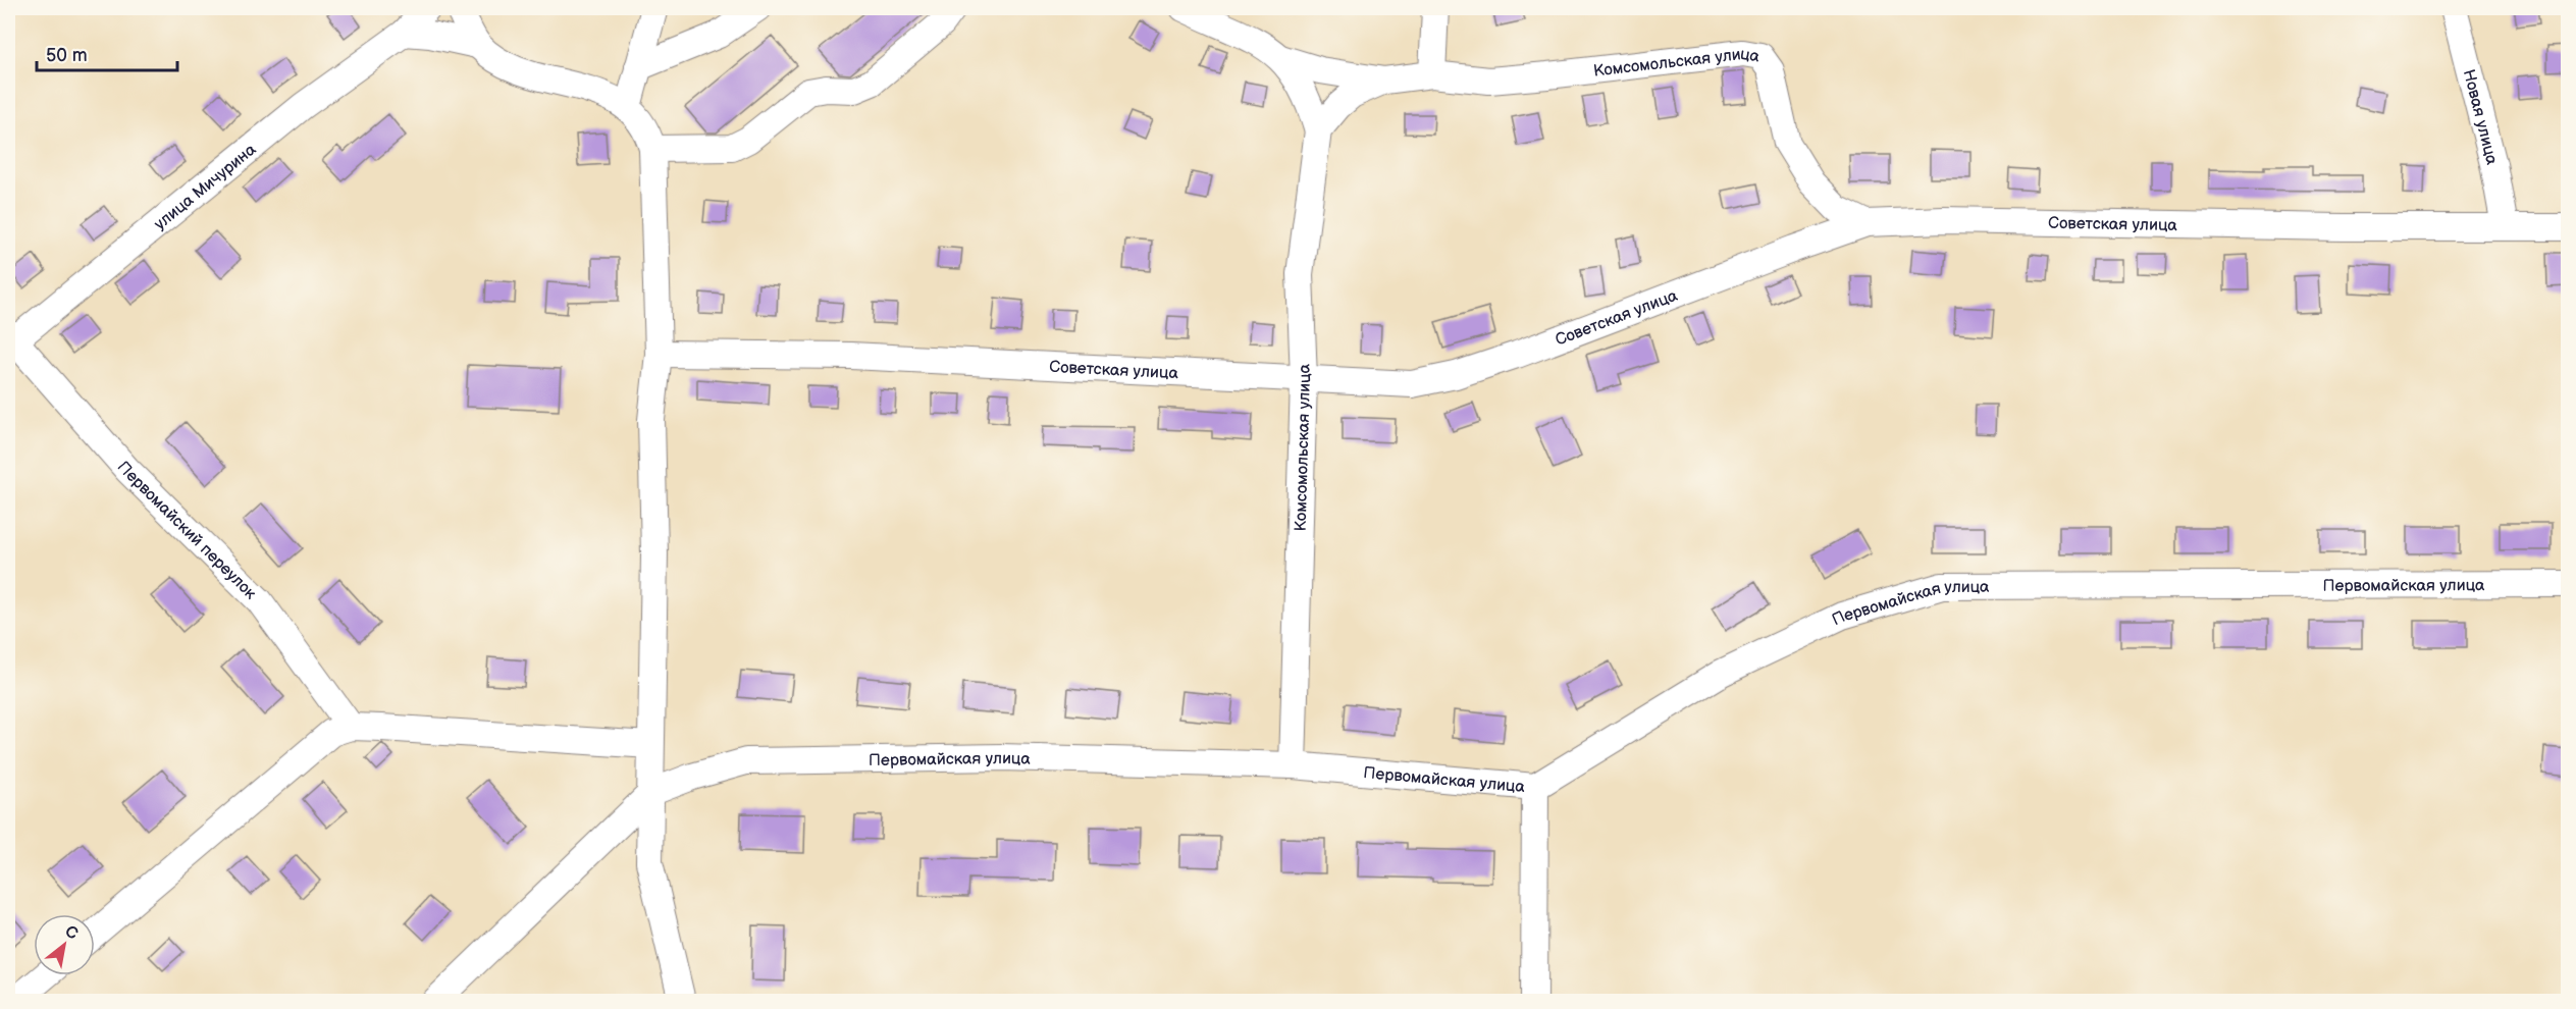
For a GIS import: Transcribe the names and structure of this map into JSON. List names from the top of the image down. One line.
{"streets":{"street":["Комсомольская улица","Новая улица","улица Мичурина","Советская улица","Первомайский переулок","Первомайская улица"]},"crossings":[["Комсомольская улица","Советская улица"],["Комсомольская улица","Первомайская улица"],["Новая улица","Советская улица"],["улица Мичурина","Первомайский переулок"]],"scale_bar":"50 m","north":"top right"}
